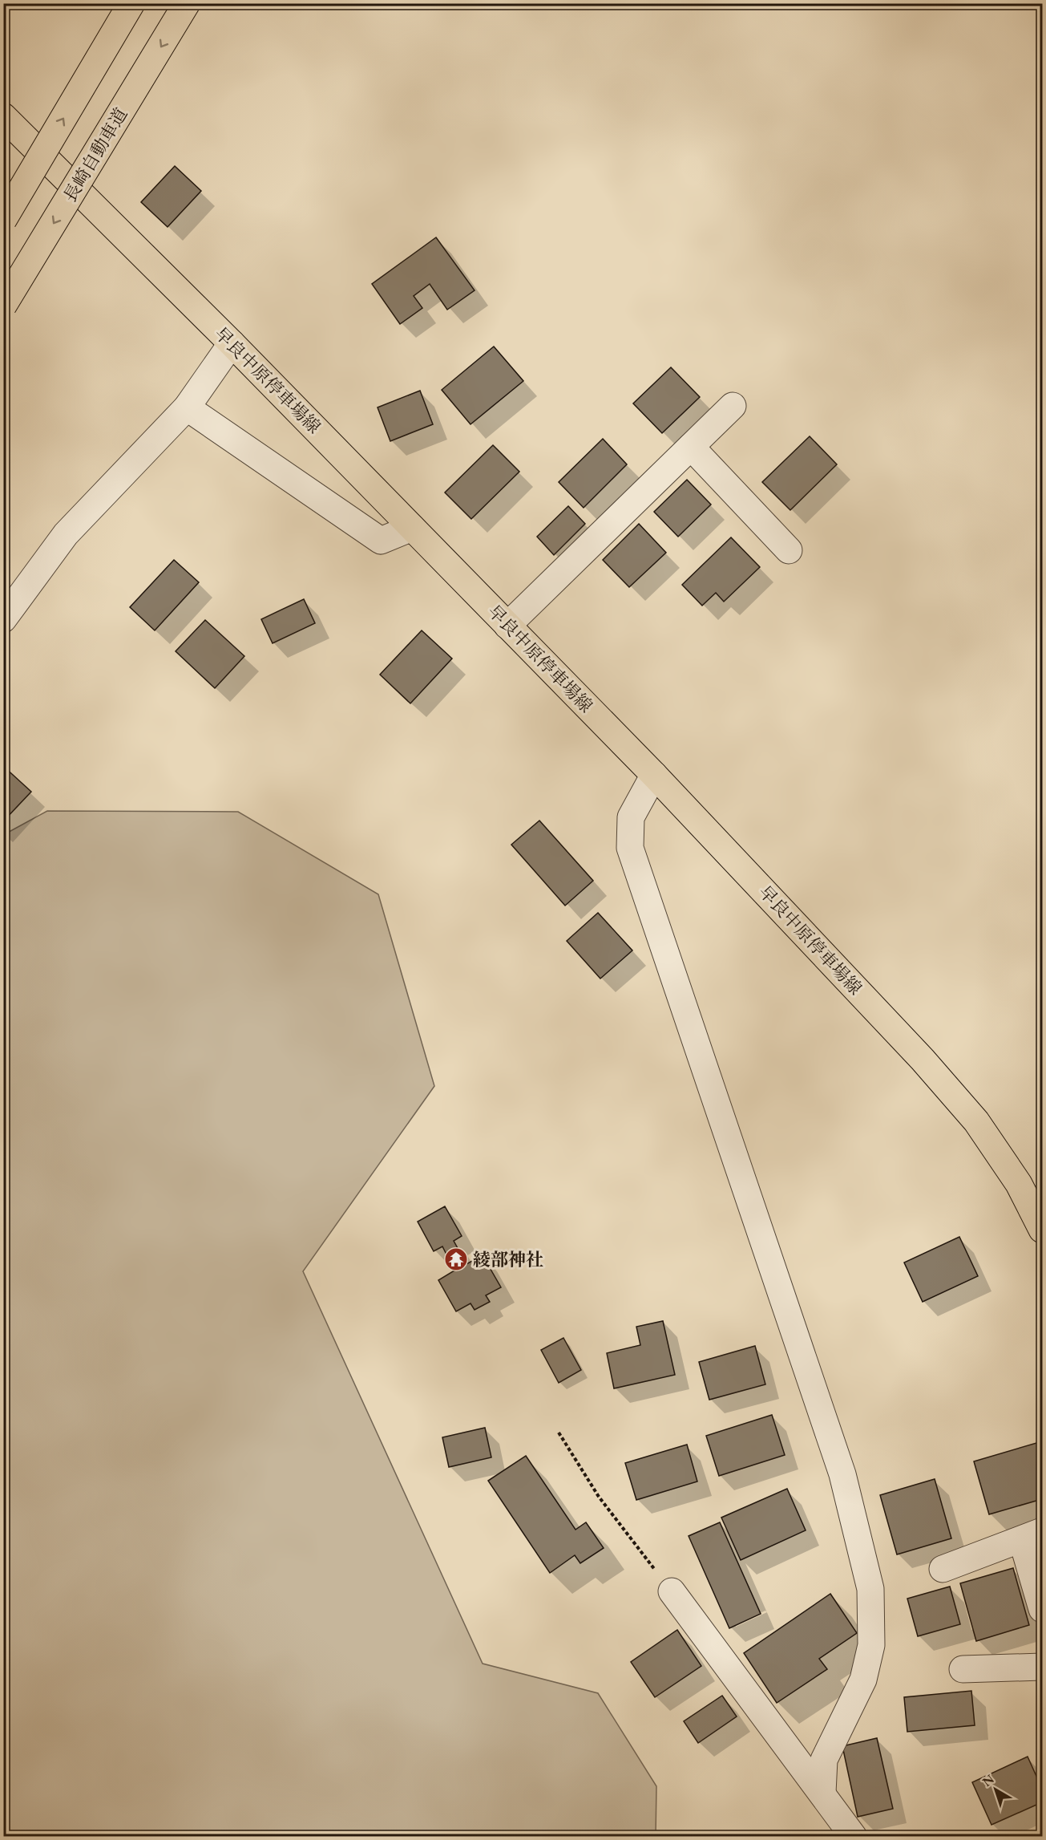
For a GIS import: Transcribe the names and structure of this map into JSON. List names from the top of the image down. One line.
{"streets":{"main road":["長崎自動車道","早良中原停車場線"]},"places":{"temple":["綾部神社"]},"north":"top left"}
